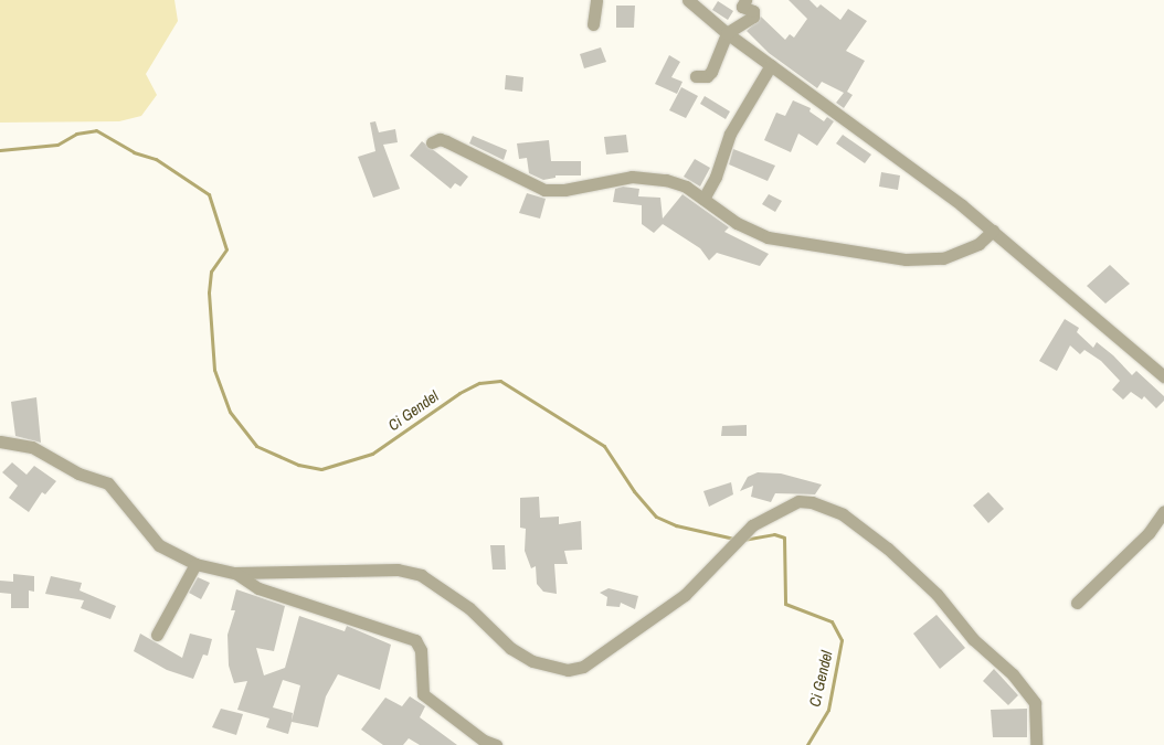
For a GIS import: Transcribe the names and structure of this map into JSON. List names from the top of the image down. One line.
{"water":["Ci Gendel"]}
